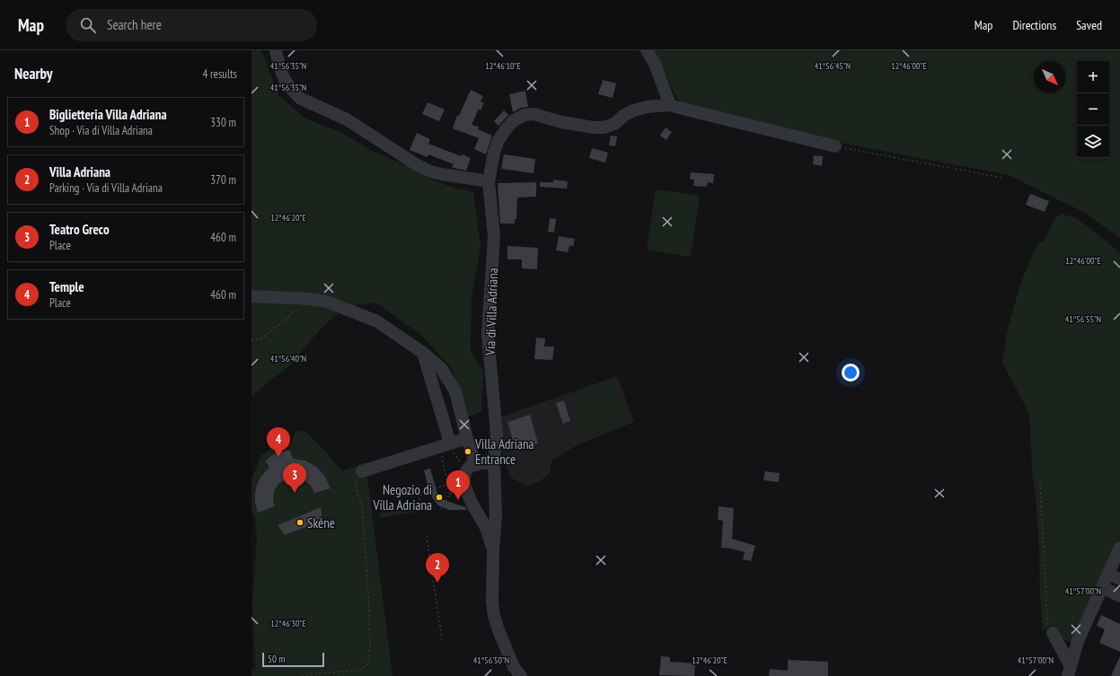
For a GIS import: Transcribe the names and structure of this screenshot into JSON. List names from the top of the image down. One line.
{"streets":{"street":["Via di Villa Adriana"]},"places":["Villa Adriana Entrance","Negozio di Villa Adriana","Skéne"],"scale_bar":"50 m","north":"bottom right","page":{"header":"Map","search":"Search here","nav":["Map","Directions","Saved"],"heading":["Nearby","4 results"],"map_buttons":["+","−"],"list":[{"mark":"1","name":"Biglietteria Villa Adriana","note":"Shop · Via di Villa Adriana","value":"330 m"},{"mark":"2","name":"Villa Adriana","note":"Parking · Via di Villa Adriana","value":"370 m"},{"mark":"3","name":"Teatro Greco","note":"Place","value":"460 m"},{"mark":"4","name":"Temple","note":"Place","value":"460 m"}],"pins":["4","3","1","2"],"scale":"50 m"},"coordinates":["41°56'35\"N","12°46'10\"E","41°56'45\"N","12°46'00\"E","12°46'20\"E","41°56'55\"N","41°56'40\"N","41°57'00\"N","12°46'30\"E","41°56'50\"N"]}
